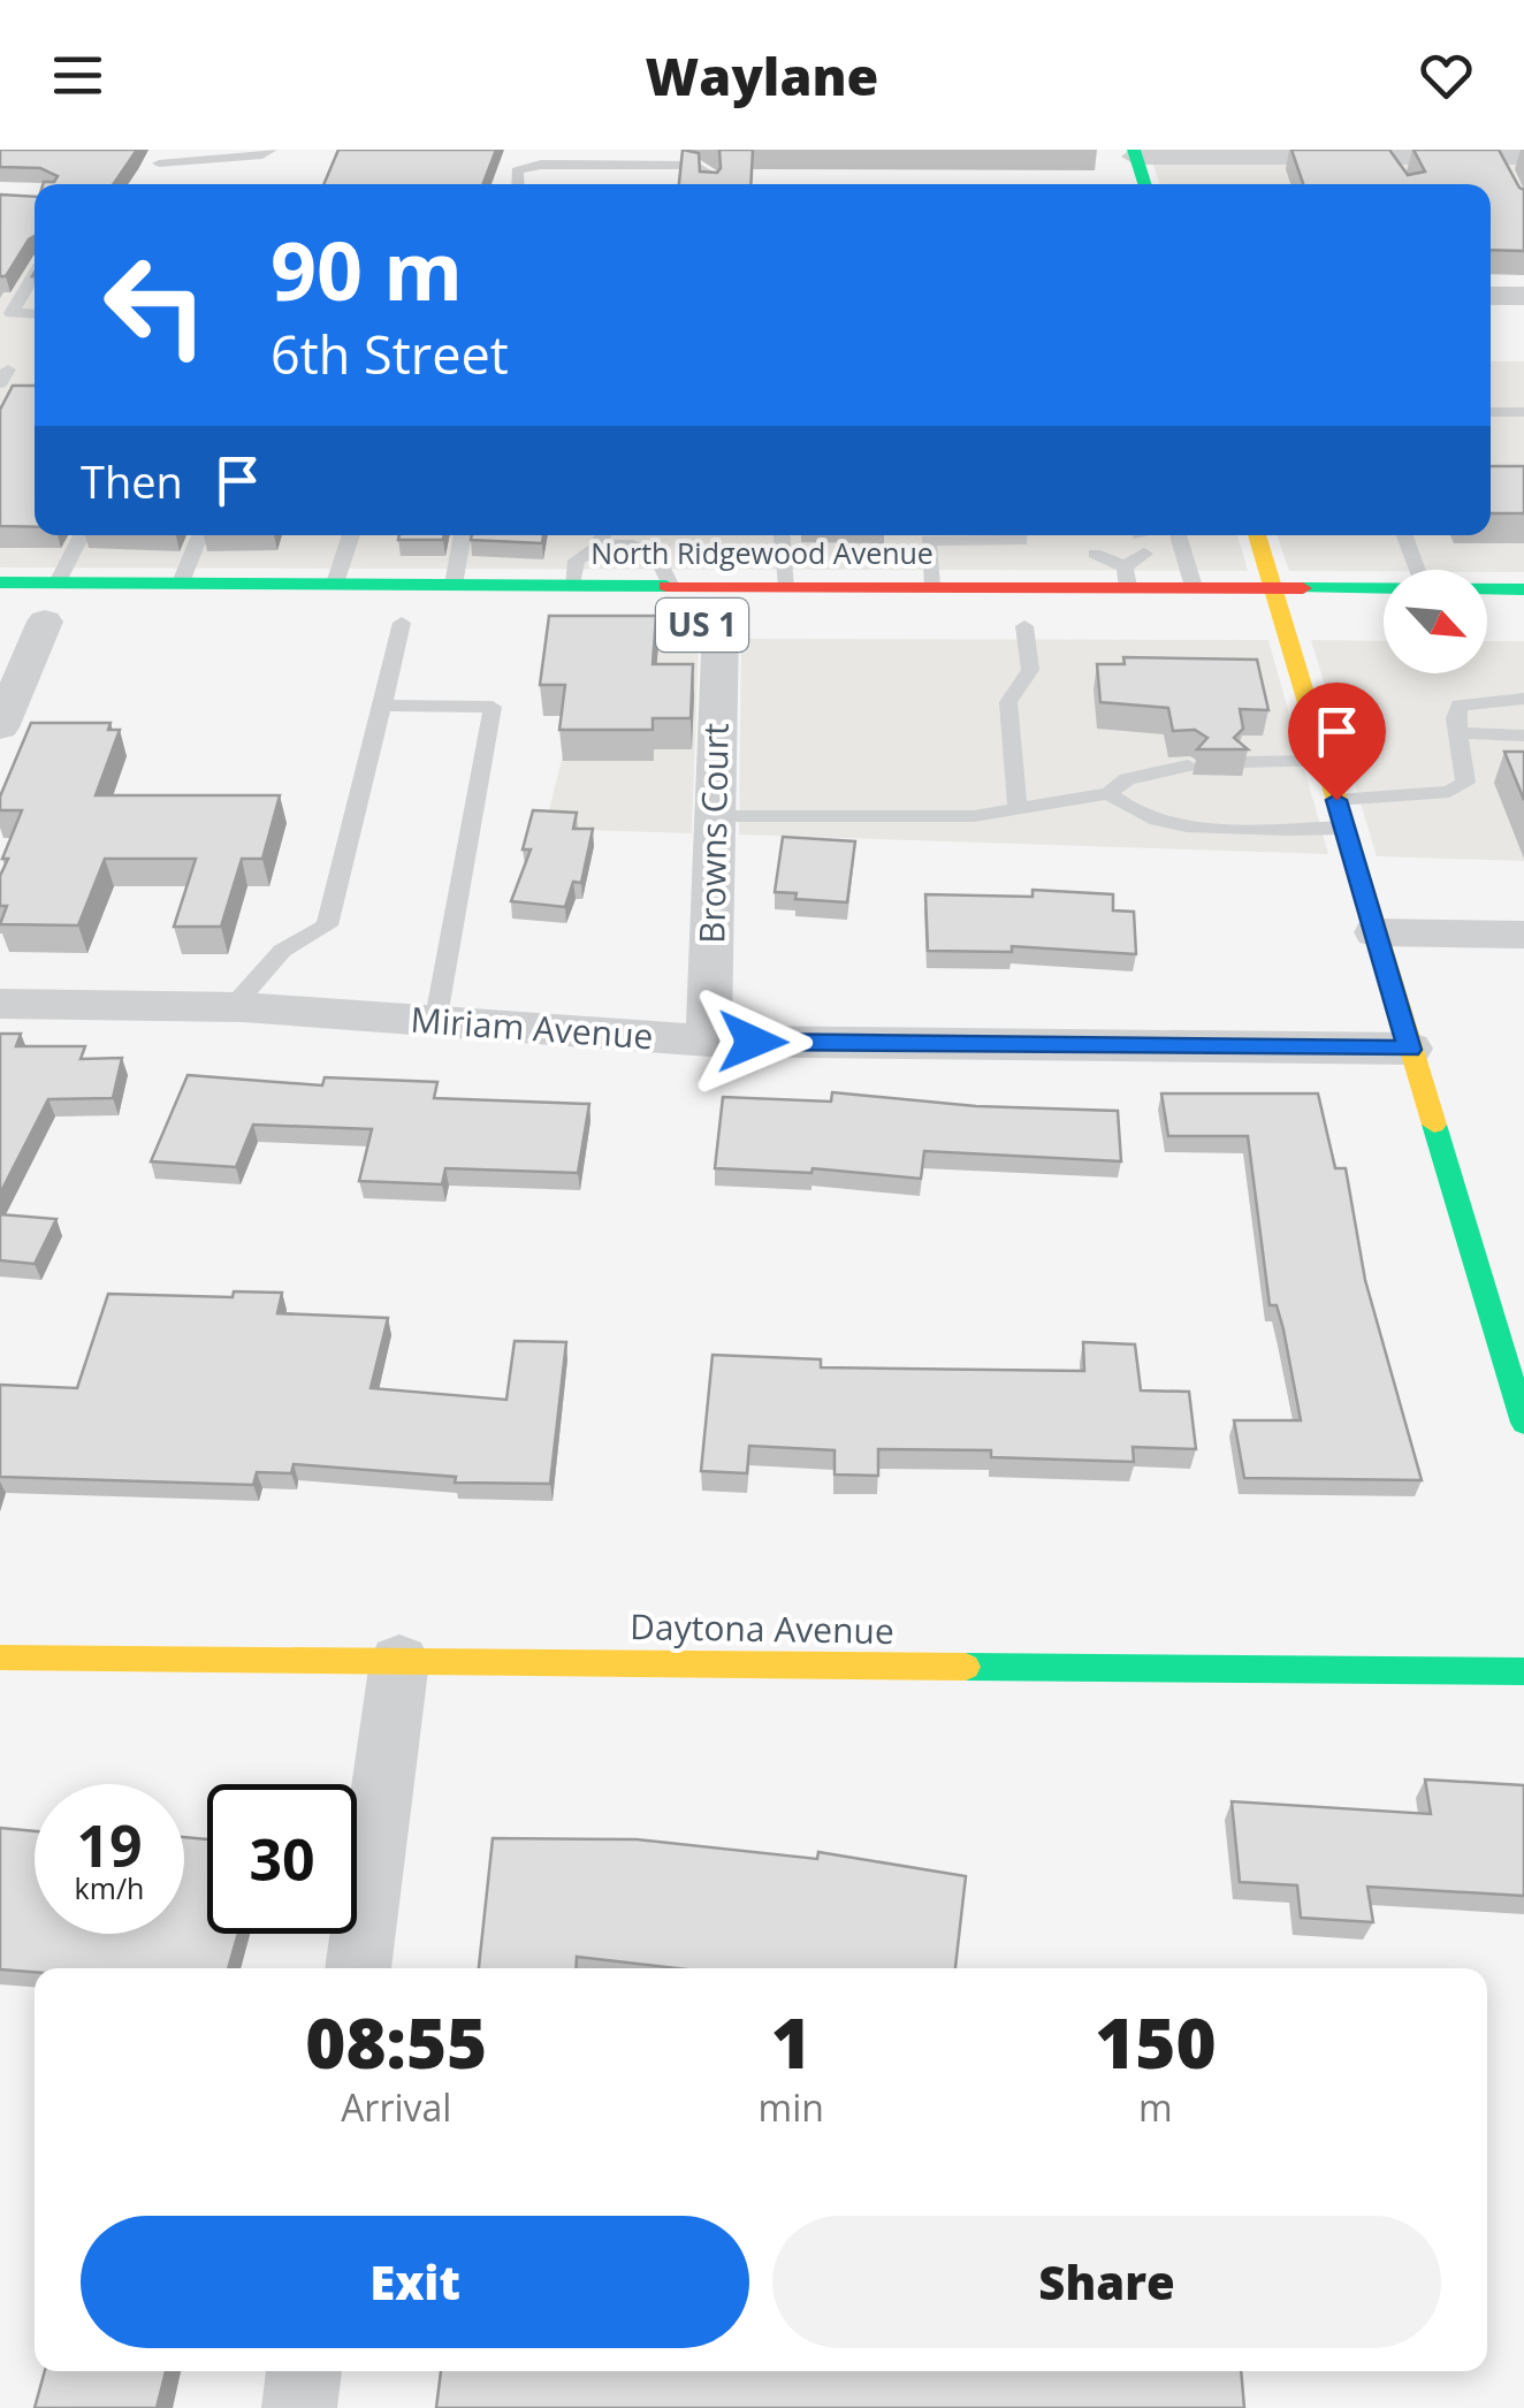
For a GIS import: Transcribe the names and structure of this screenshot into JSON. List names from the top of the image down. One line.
{"streets":{"street":["North Ridgewood Avenue","US 1","Browns Court","Miriam Avenue","Daytona Avenue"]},"crossings":[["Browns Court","Miriam Avenue"]],"north":"bottom right","page":{"header":"Waylane","turn":["90 m","6th Street"],"then":"Then","speed":"19 km/h","limit":"30","eta":["08:55","Arrival","1","min","150","m"],"buttons":["Exit","Share"]}}
